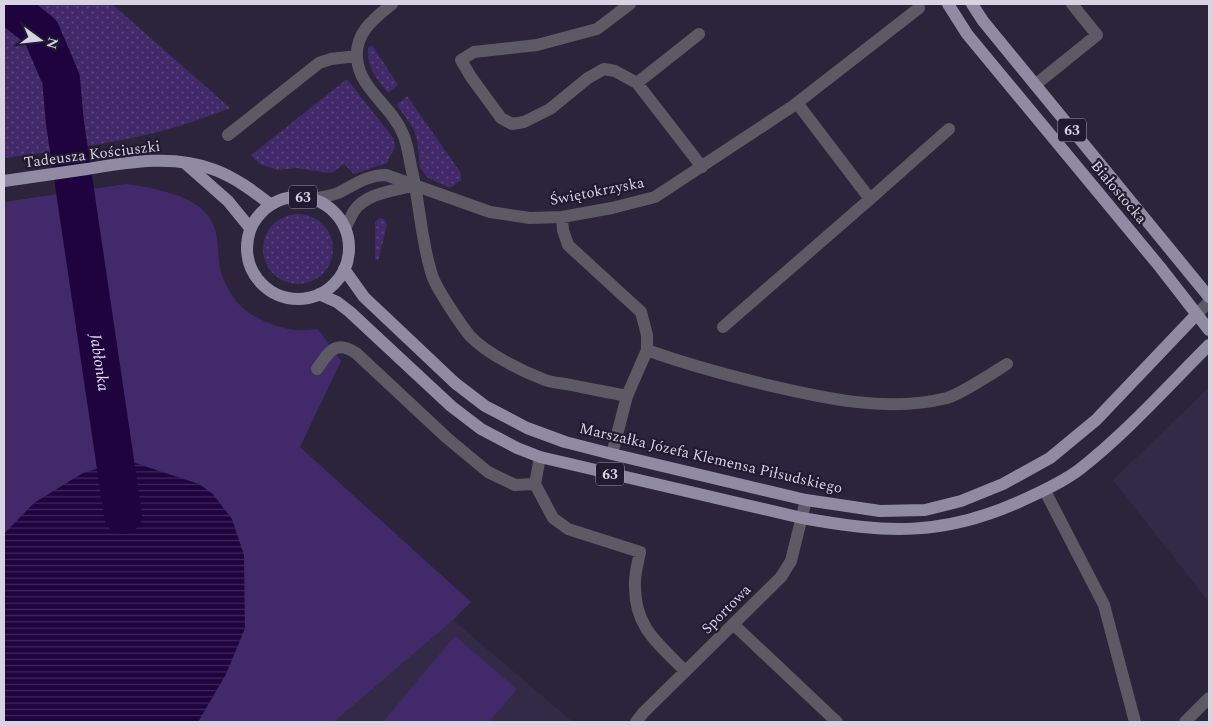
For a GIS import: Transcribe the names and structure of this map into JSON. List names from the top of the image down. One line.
{"streets":{"main road":["63","Tadeusza Kościuszki","Białostocka","Marszałka Józefa Klemensa Piłsudskiego"],"street":["Świętokrzyska","Sportowa"]},"crossings":[["63","Tadeusza Kościuszki"],["63","Świętokrzyska"],["63","Marszałka Józefa Klemensa Piłsudskiego"],["63","Sportowa"],["Tadeusza Kościuszki","Świętokrzyska"],["Tadeusza Kościuszki","Marszałka Józefa Klemensa Piłsudskiego"],["Świętokrzyska","Marszałka Józefa Klemensa Piłsudskiego"],["Białostocka","Marszałka Józefa Klemensa Piłsudskiego"],["Marszałka Józefa Klemensa Piłsudskiego","Sportowa"]],"water":["Jabłonka"],"north":"right"}
